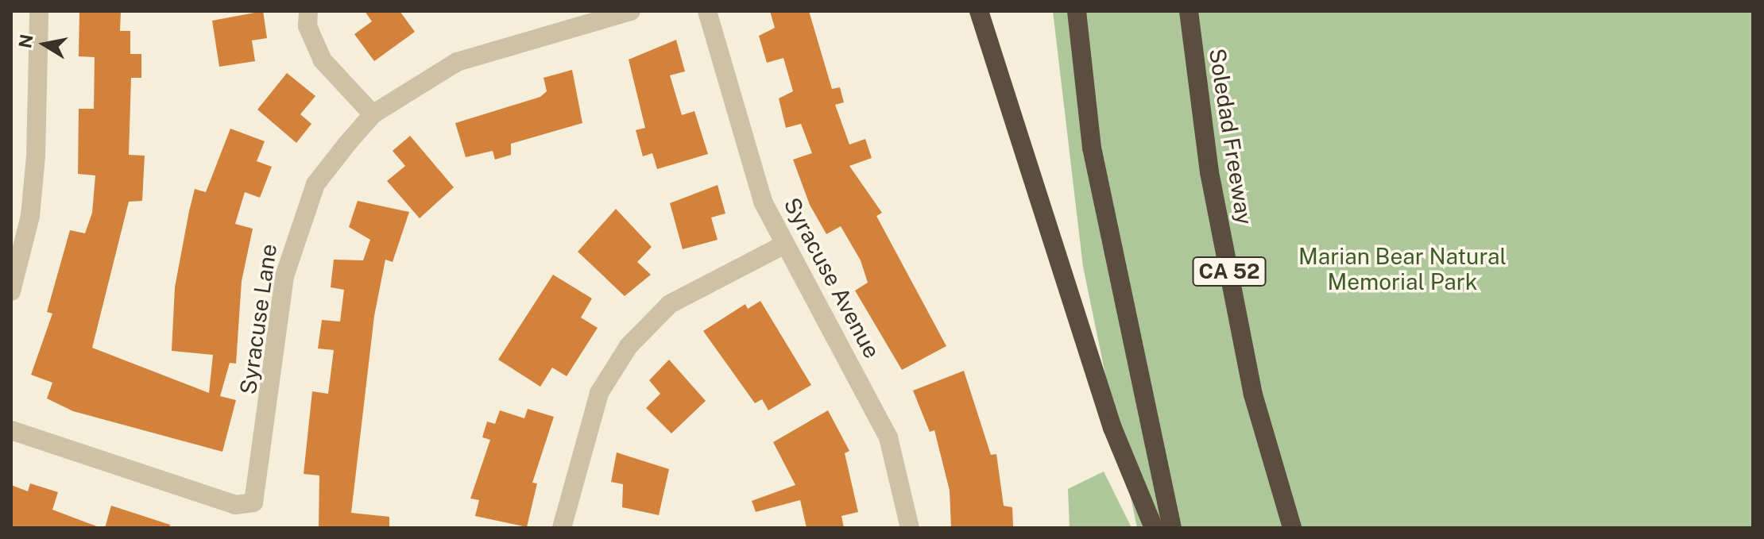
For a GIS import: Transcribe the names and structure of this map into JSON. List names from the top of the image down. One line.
{"streets":{"highway":["Soledad Freeway","CA 52"],"street":["Syracuse Avenue","Syracuse Lane"]},"parks":["Marian Bear Natural Memorial Park"],"north":"left"}
